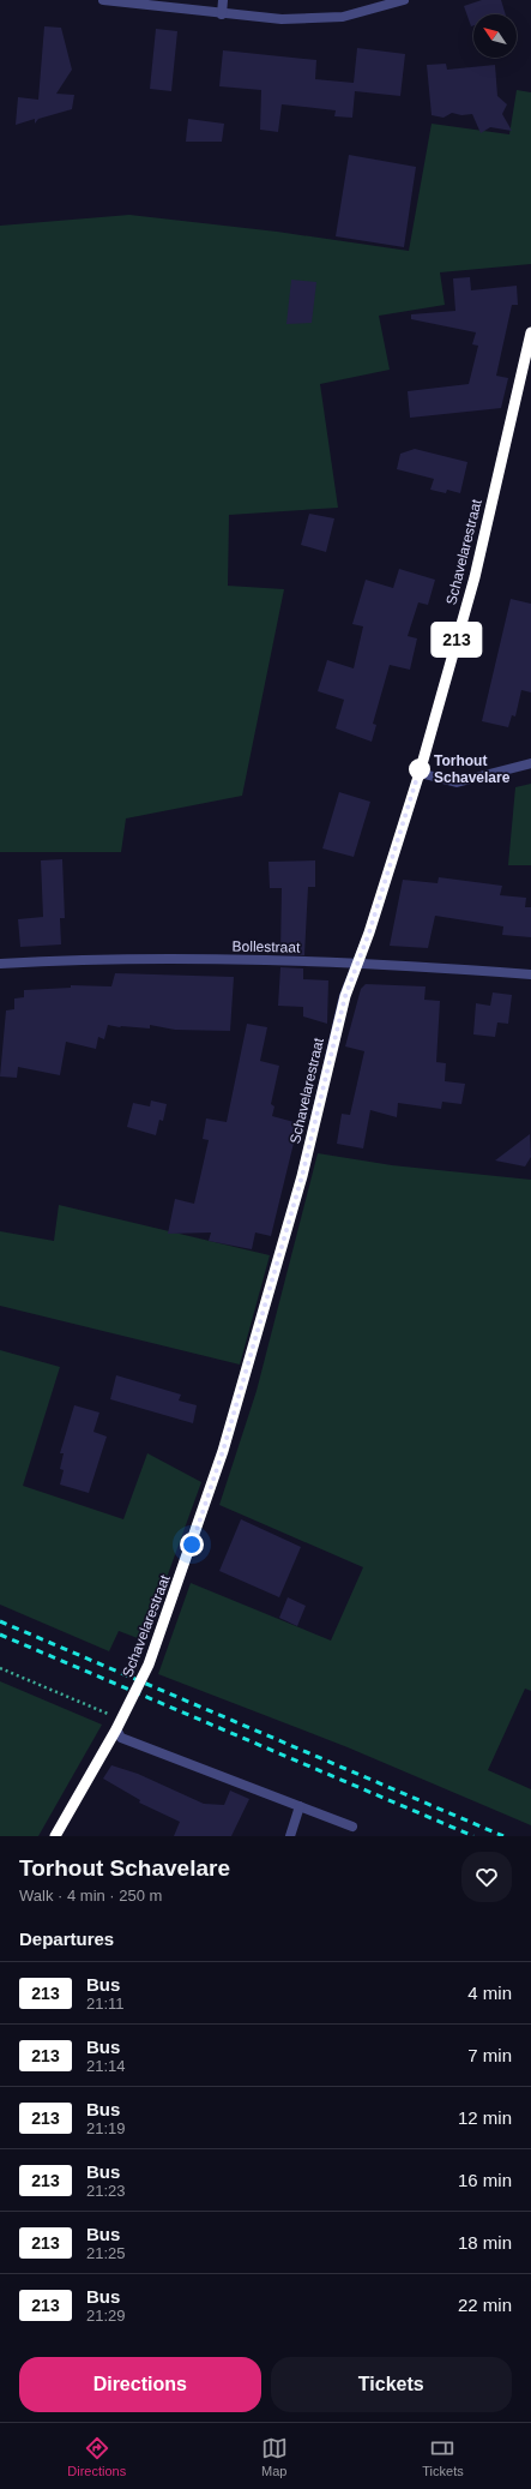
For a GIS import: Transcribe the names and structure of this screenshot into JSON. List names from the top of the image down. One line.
{"streets":{"street":["Schavelarestraat","Bollestraat"]},"crossings":[["Schavelarestraat","Bollestraat"]],"places":["Torhout Schavelare"],"lines":["bus line 213"],"north":"top left","page":{"on_map":"213","heading":[["Torhout Schavelare","Walk · 4 min · 250 m"],"Departures"],"list":[{"mark":"213","name":"Bus","note":"21:11","value":"4 min"},{"mark":"213","name":"Bus","note":"21:14","value":"7 min"},{"mark":"213","name":"Bus","note":"21:19","value":"12 min"},{"mark":"213","name":"Bus","note":"21:23","value":"16 min"},{"mark":"213","name":"Bus","note":"21:25","value":"18 min"},{"mark":"213","name":"Bus","note":"21:29","value":"22 min"}],"buttons":["Directions","Tickets"],"tabs":["Directions","Map","Tickets"]}}
